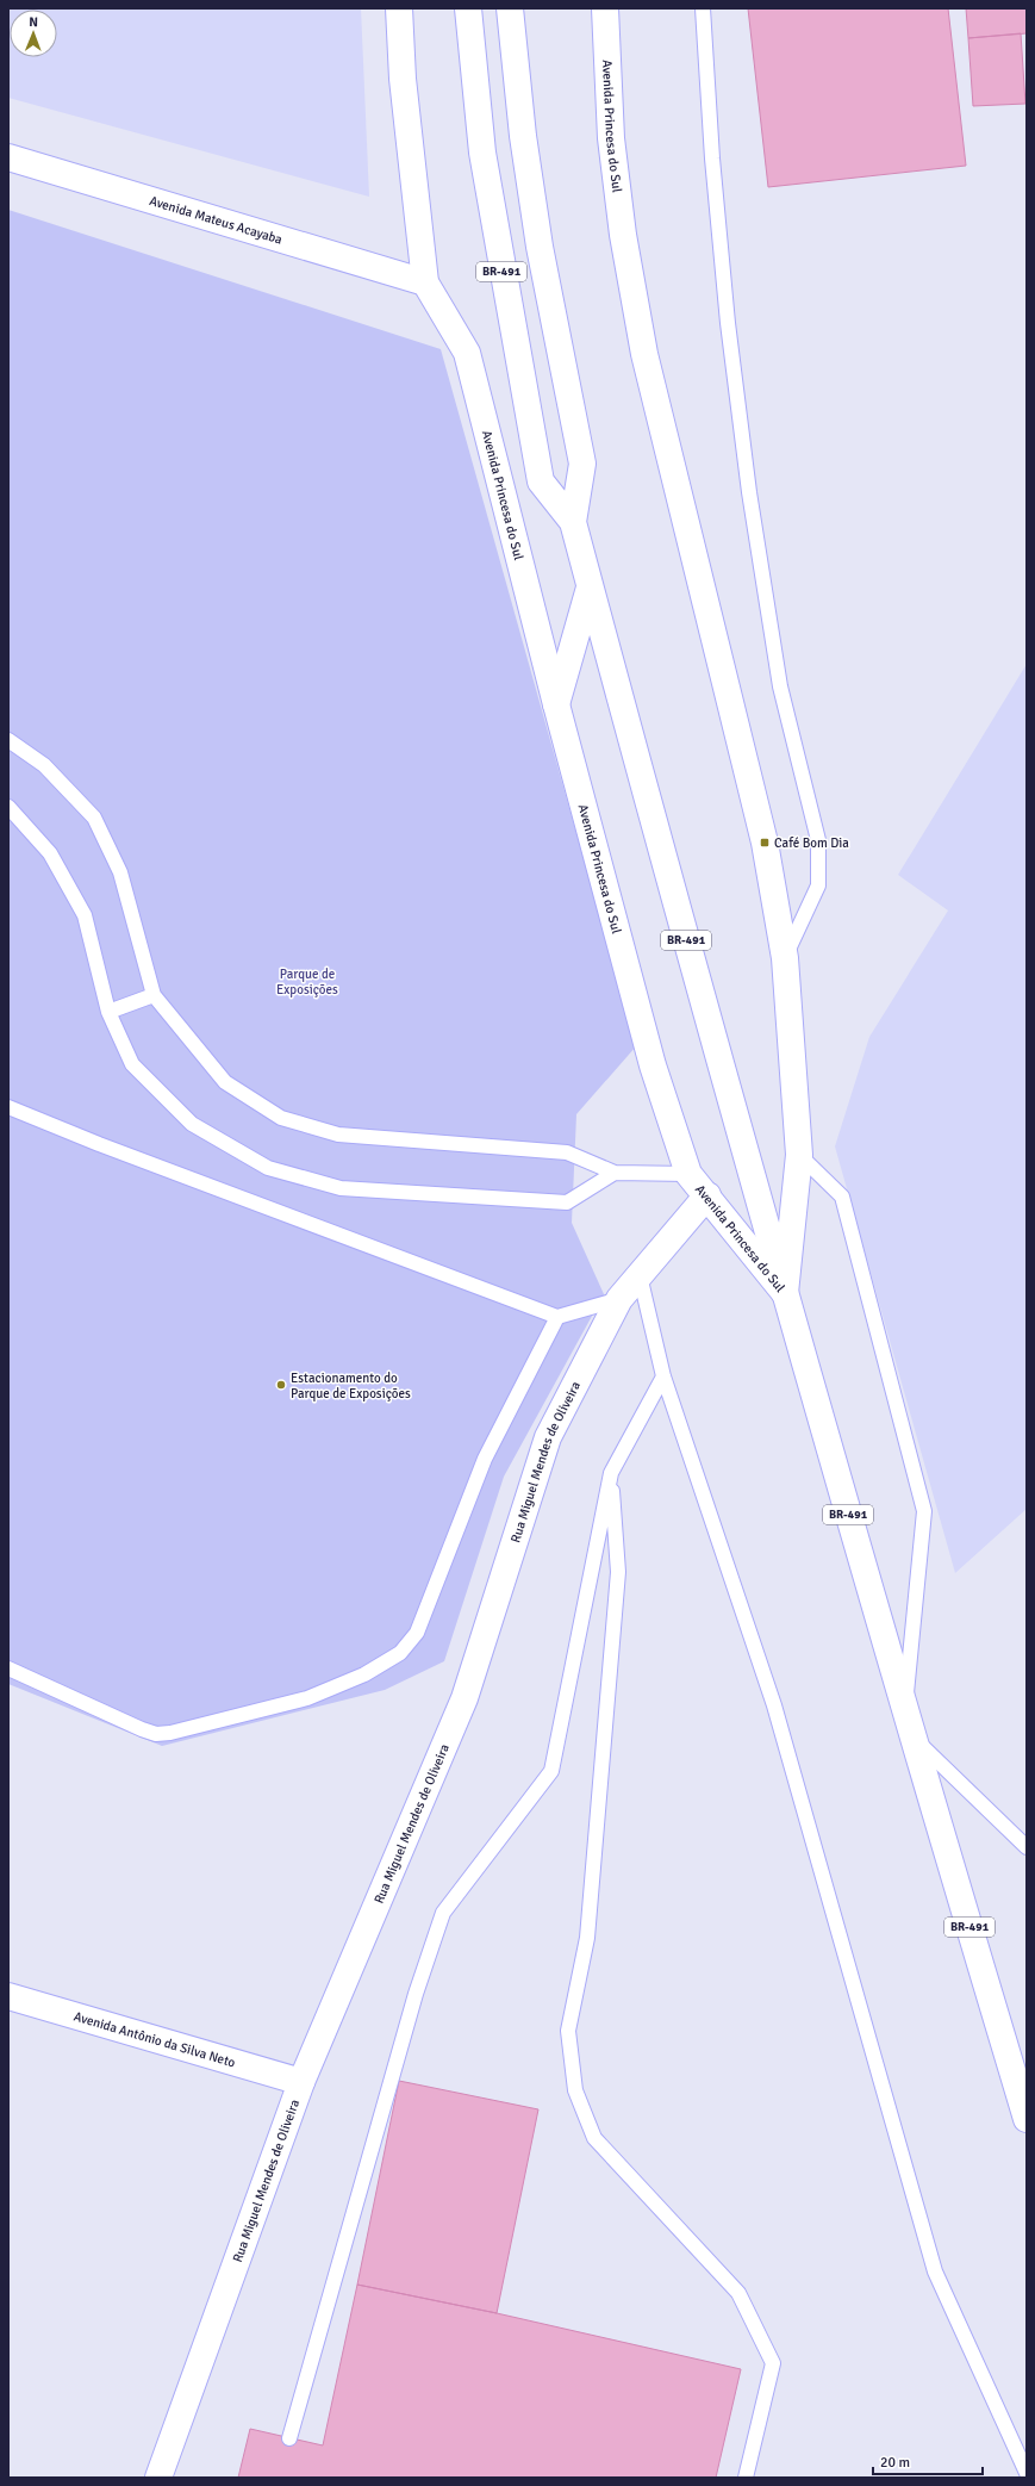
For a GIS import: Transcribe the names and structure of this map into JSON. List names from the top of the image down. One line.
{"streets":{"main road":["Avenida Princesa do Sul","Avenida Mateus Acayaba","BR-491","Rua Miguel Mendes de Oliveira","Avenida Antônio da Silva Neto"]},"crossings":[["Avenida Princesa do Sul","Avenida Mateus Acayaba"],["Avenida Princesa do Sul","BR-491"],["Avenida Princesa do Sul","Rua Miguel Mendes de Oliveira"],["Rua Miguel Mendes de Oliveira","Avenida Antônio da Silva Neto"]],"parks":["Parque de Exposições"],"places":{"transit":["Café Bom Dia"],"other":["Estacionamento do Parque de Exposições"]},"scale_bar":"20 m","north":"top"}
